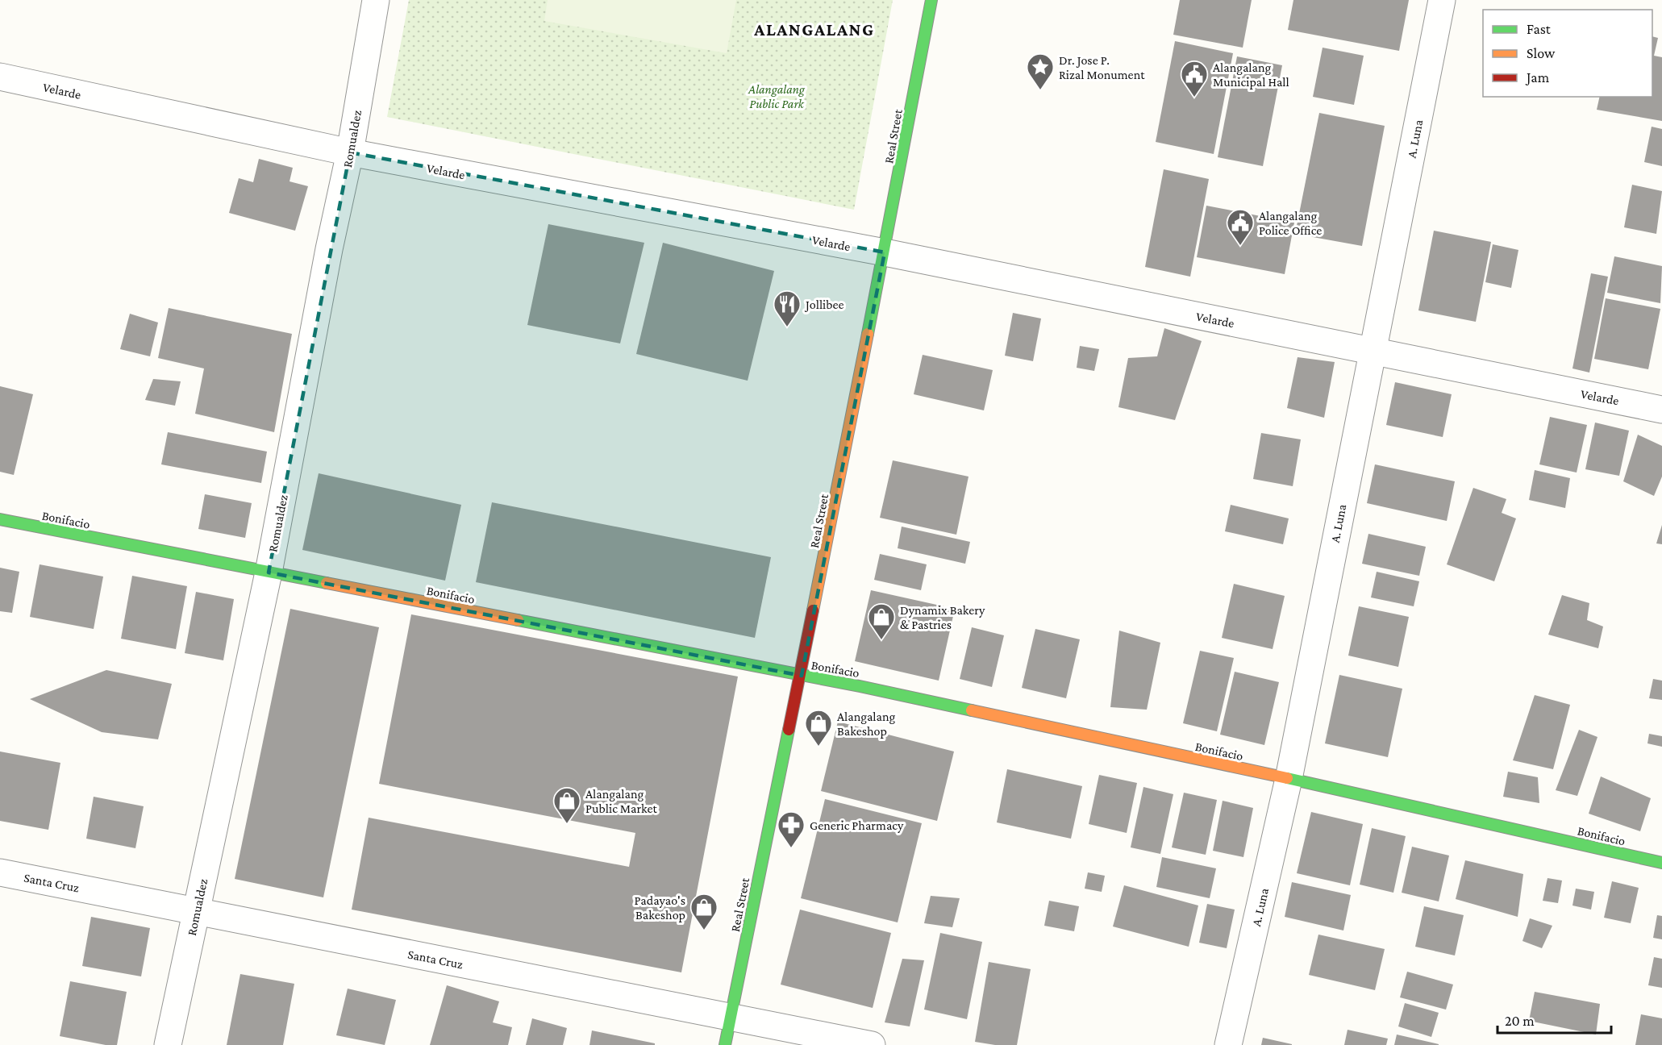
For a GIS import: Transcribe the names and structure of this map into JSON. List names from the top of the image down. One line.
{"streets":{"main road":["Real Street","Bonifacio"],"street":["Velarde","Romualdez","A. Luna","Santa Cruz"]},"crossings":[["Velarde","Real Street"],["Velarde","Romualdez"],["Velarde","A. Luna"],["Real Street","Bonifacio"],["Real Street","Santa Cruz"],["Romualdez","Bonifacio"],["Romualdez","Santa Cruz"],["A. Luna","Bonifacio"]],"districts":["ALANGALANG"],"parks":["Alangalang Public Park"],"places":{"place":["Dr. Jose P. Rizal Monument"],"public building":["Alangalang Municipal Hall","Alangalang Police Office"],"restaurant":["Jollibee"],"shop":["Dynamix Bakery & Pastries","Alangalang Bakeshop","Alangalang Public Market","Padayao's Bakeshop"],"pharmacy":["Generic Pharmacy"]},"legend":["Fast","Slow","Jam"],"scale_bar":"20 m"}
